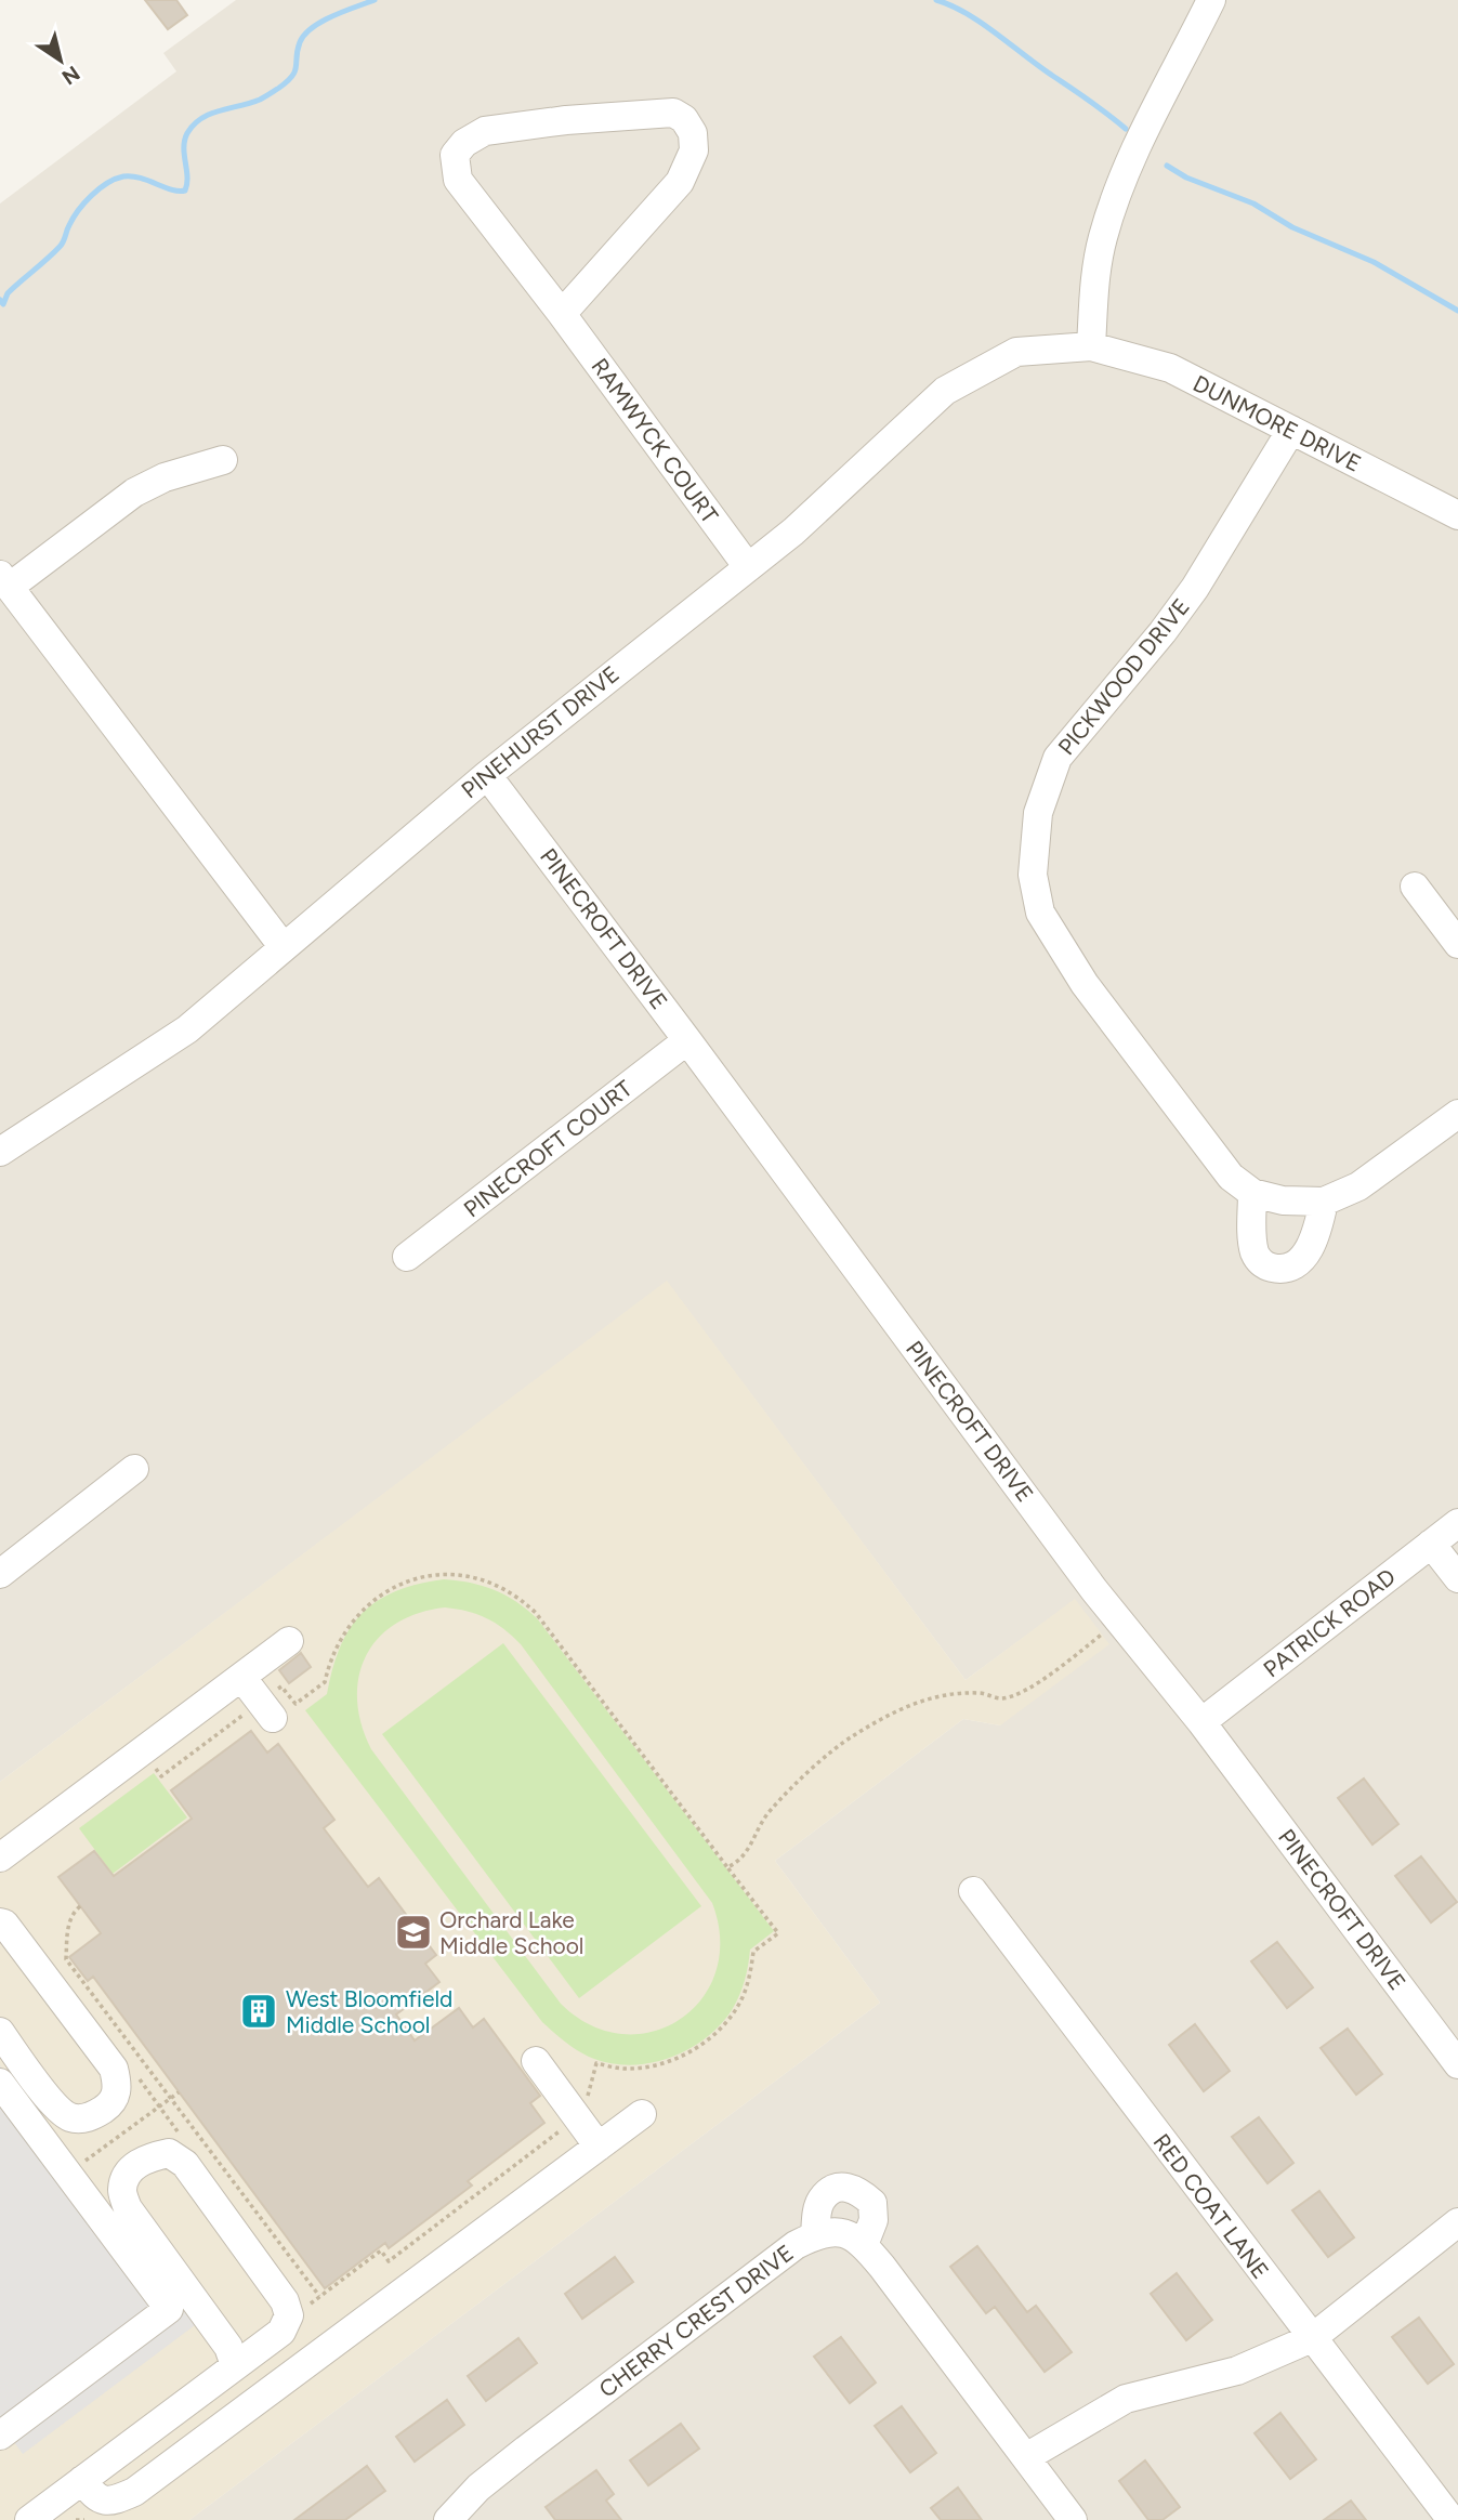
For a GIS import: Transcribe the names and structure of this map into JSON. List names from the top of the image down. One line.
{"streets":{"street":["DUNMORE DRIVE","RAMWYCK COURT","PICKWOOD DRIVE","PINEHURST DRIVE","PINECROFT DRIVE","PINECROFT COURT","PATRICK ROAD","RED COAT LANE","CHERRY CREST DRIVE"]},"crossings":[["DUNMORE DRIVE","PICKWOOD DRIVE"],["DUNMORE DRIVE","PINEHURST DRIVE"],["RAMWYCK COURT","PINEHURST DRIVE"],["PINEHURST DRIVE","PINECROFT DRIVE"],["PINECROFT DRIVE","PINECROFT COURT"],["PINECROFT DRIVE","PATRICK ROAD"]],"places":{"school or university":["Orchard Lake Middle School"],"building":["West Bloomfield Middle School"]},"north":"bottom right"}
